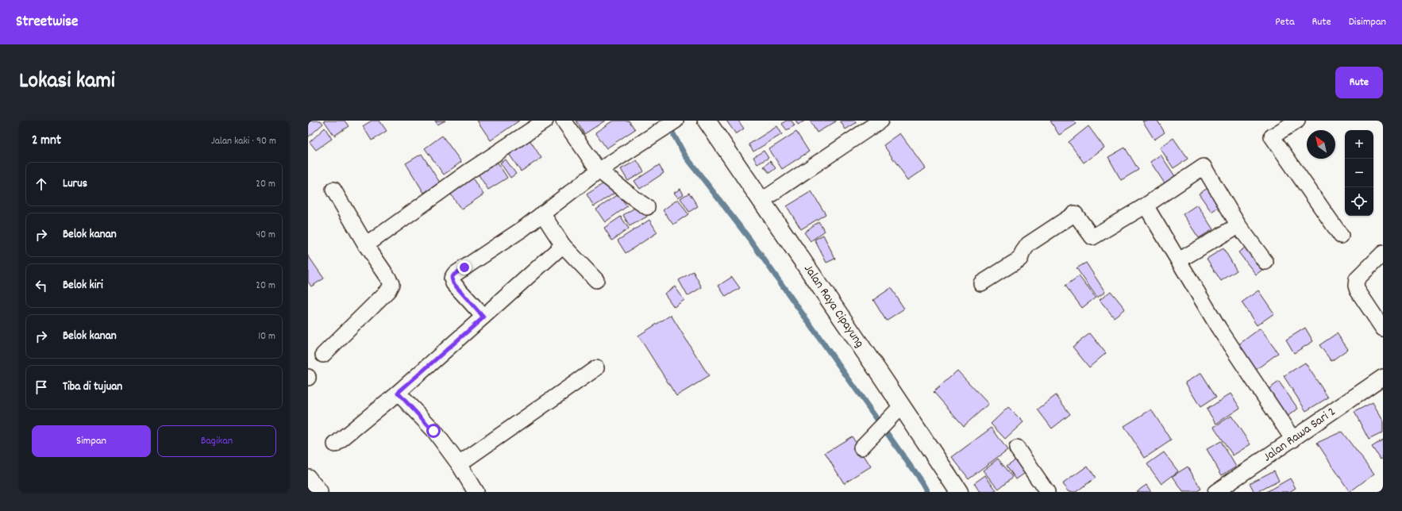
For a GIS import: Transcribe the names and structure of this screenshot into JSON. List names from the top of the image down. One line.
{"streets":{"main road":["Jalan Raya Cipayung"],"street":["Jalan Rawa Sari 2"]},"north":"top left","page":{"header":"Streetwise","nav":["Peta","Rute","Disimpan"],"title":"Lokasi kami","buttons":["Rute",["Simpan","Bagikan"]],"heading":["2 mnt","Jalan kaki · 90 m"],"map_buttons":["+","−"],"list":[["Lurus","20 m"],["Belok kanan","40 m"],["Belok kiri","20 m"],["Belok kanan","10 m"],"Tiba di tujuan"]}}
